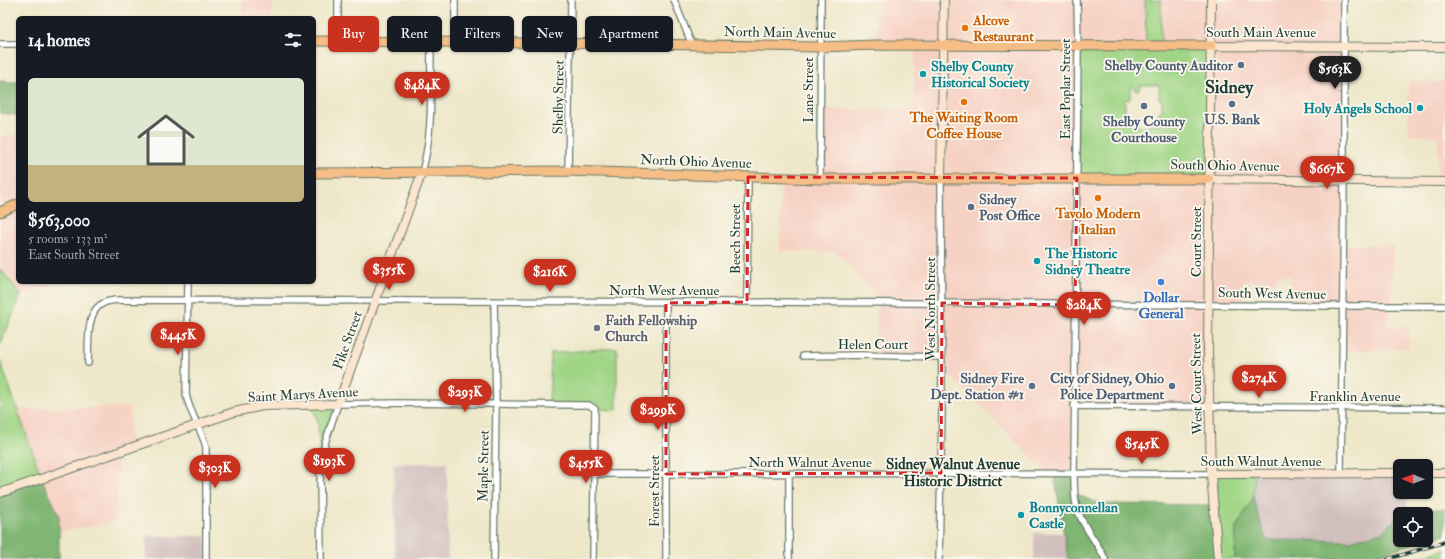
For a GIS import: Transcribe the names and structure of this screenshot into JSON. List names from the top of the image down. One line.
{"streets":{"main road":["North Main Avenue","South Main Avenue","North Ohio Avenue","South Ohio Avenue","Court Street","Pike Street","West Court Street","Saint Marys Avenue","South Walnut Avenue"],"street":["East Poplar Street","Lane Street","Shelby Street","Beech Street","North West Avenue","South West Avenue","West North Street","Helen Court","Franklin Avenue","North Walnut Avenue","Maple Street","Forest Street"]},"crossings":[["North Main Avenue","South Main Avenue"],["North Main Avenue","East Poplar Street"],["North Main Avenue","Lane Street"],["South Main Avenue","East Poplar Street"],["South Main Avenue","Court Street"],["East Poplar Street","North Ohio Avenue"],["East Poplar Street","South Ohio Avenue"],["East Poplar Street","North West Avenue"],["East Poplar Street","South West Avenue"],["East Poplar Street","Franklin Avenue"],["East Poplar Street","South Walnut Avenue"],["East Poplar Street","North Walnut Avenue"],["Lane Street","North Ohio Avenue"],["Shelby Street","North Ohio Avenue"],["North Ohio Avenue","South Ohio Avenue"],["North Ohio Avenue","Beech Street"],["North Ohio Avenue","West North Street"],["North Ohio Avenue","Pike Street"],["South Ohio Avenue","Court Street"],["Beech Street","North West Avenue"],["Court Street","South West Avenue"],["Court Street","West Court Street"],["North West Avenue","South West Avenue"],["North West Avenue","West North Street"],["North West Avenue","Pike Street"],["North West Avenue","Maple Street"],["North West Avenue","Forest Street"],["South West Avenue","West Court Street"],["West North Street","Helen Court"],["West North Street","North Walnut Avenue"],["Pike Street","Saint Marys Avenue"],["West Court Street","Franklin Avenue"],["West Court Street","South Walnut Avenue"],["Saint Marys Avenue","North Walnut Avenue"],["Saint Marys Avenue","Maple Street"],["South Walnut Avenue","North Walnut Avenue"],["North Walnut Avenue","Forest Street"]],"districts":["Sidney","Sidney Walnut Avenue Historic District"],"places":["Alcove Restaurant","Shelby County Auditor","Shelby County Historical Society","The Waiting Room Coffee House","U.S. Bank","Shelby County Courthouse","Holy Angels School","Tavolo Modern Italian","Sidney Post Office","The Historic Sidney Theatre","Dollar General","Faith Fellowship Church","Sidney Fire Dept. Station #1","City of Sidney, Ohio Police Department","Bonnyconnellan Castle"],"north":"left","page":{"chip":["Buy","Rent","Filters","New","Apartment"],"heading":"14 homes","price":["$563K","$484K","$667K","$355K","$216K","$284K","$445K","$274K","$293K","$299K","$545K","$193K","$455K","$303K"],"list":[{"name":"$563,000","note":"5 rooms · 133 m² · East South Street"}]}}
